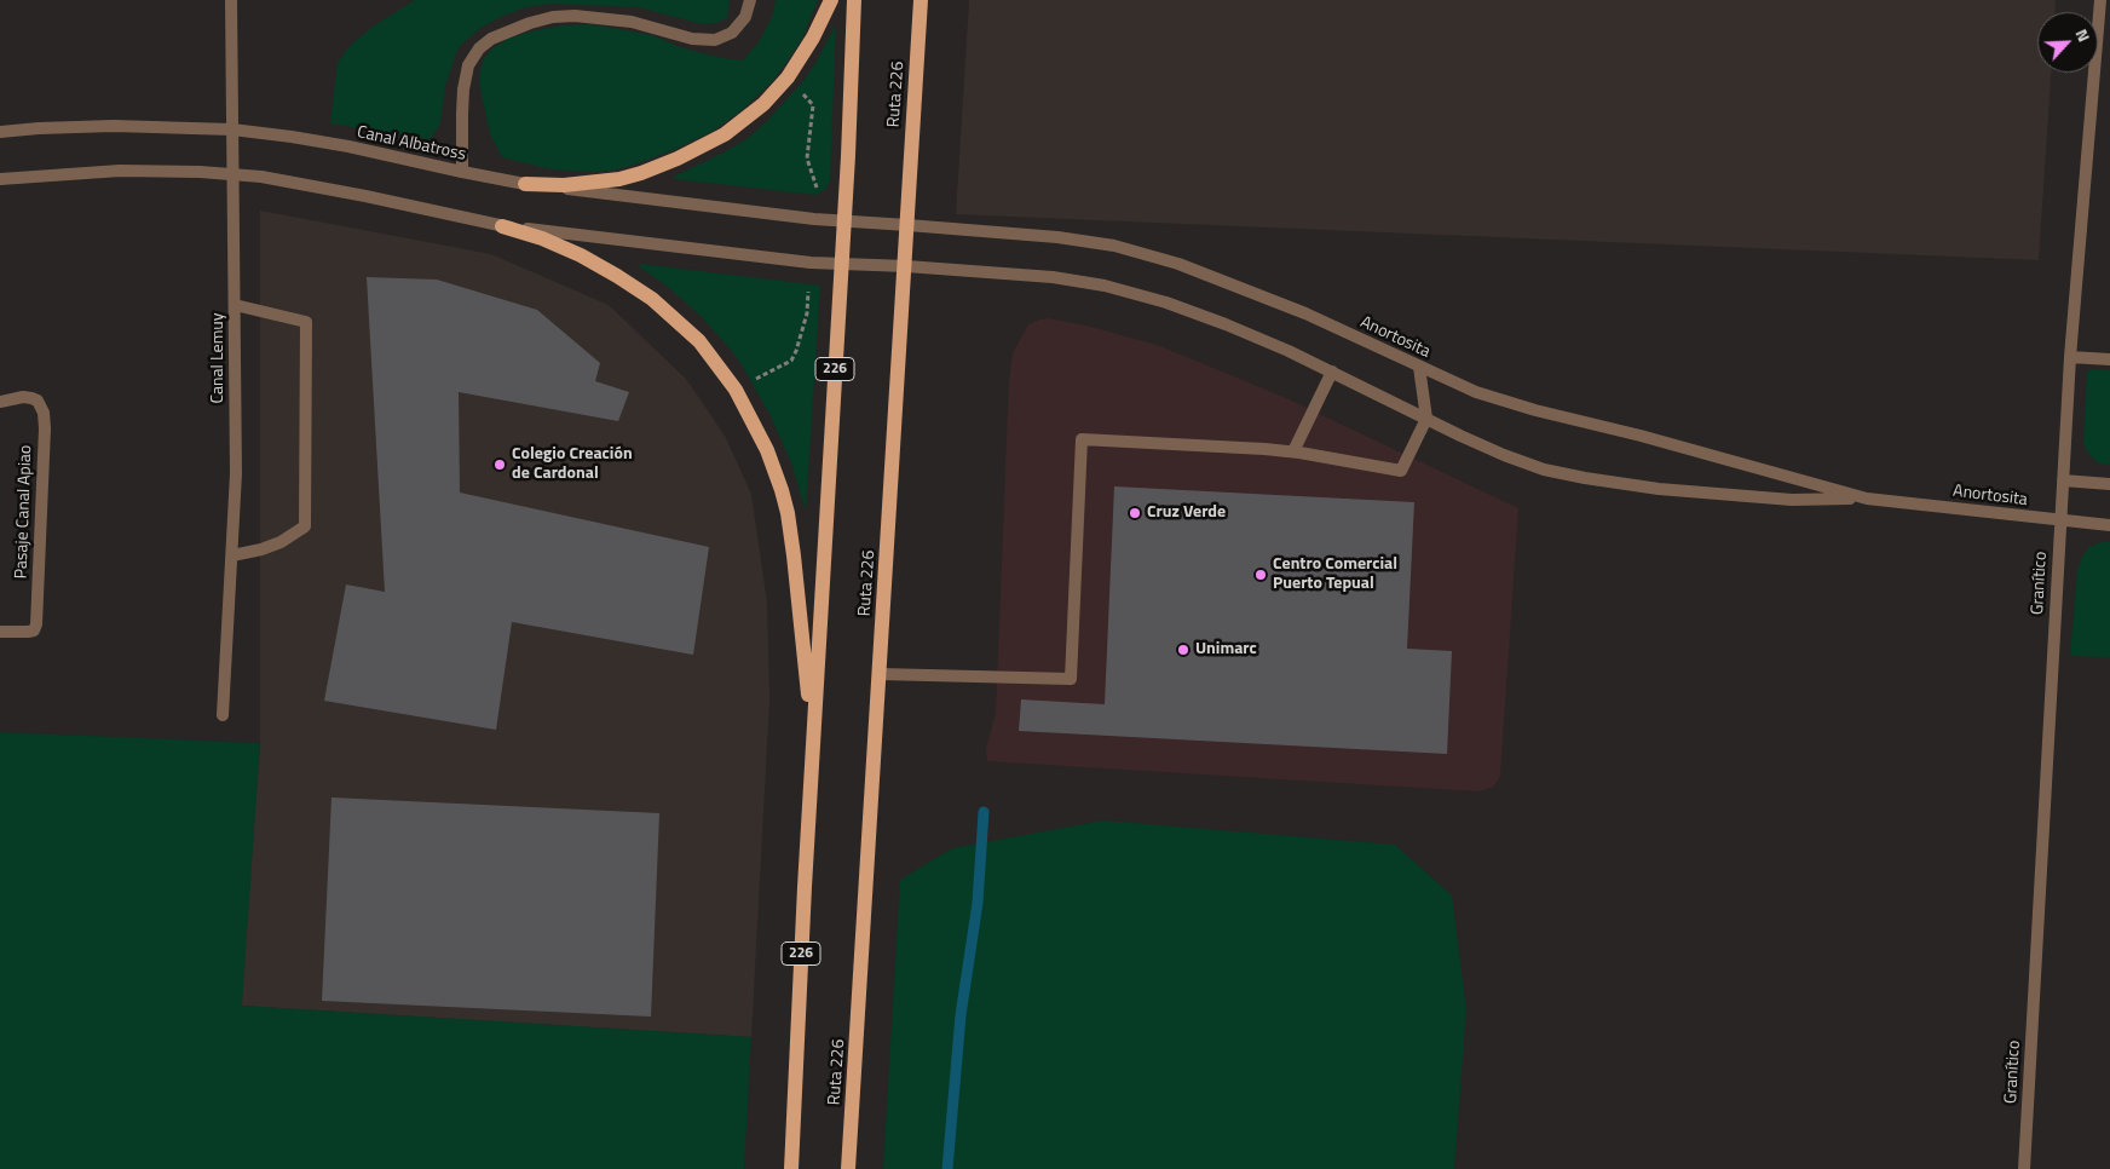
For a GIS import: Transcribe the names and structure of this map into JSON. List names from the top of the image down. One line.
{"streets":{"main road":["Ruta 226","226"],"street":["Canal Albatross","Anortosita","Canal Lemuy","Pasaje Canal Apiao","Granítico"]},"crossings":[["Ruta 226","Anortosita"],["Canal Albatross","Anortosita"],["Canal Albatross","Canal Lemuy"],["Canal Albatross","226"],["Anortosita","226"],["Anortosita","Granítico"]],"places":["Colegio Creación de Cardonal","Cruz Verde","Centro Comercial Puerto Tepual","Unimarc"],"north":"top right"}
